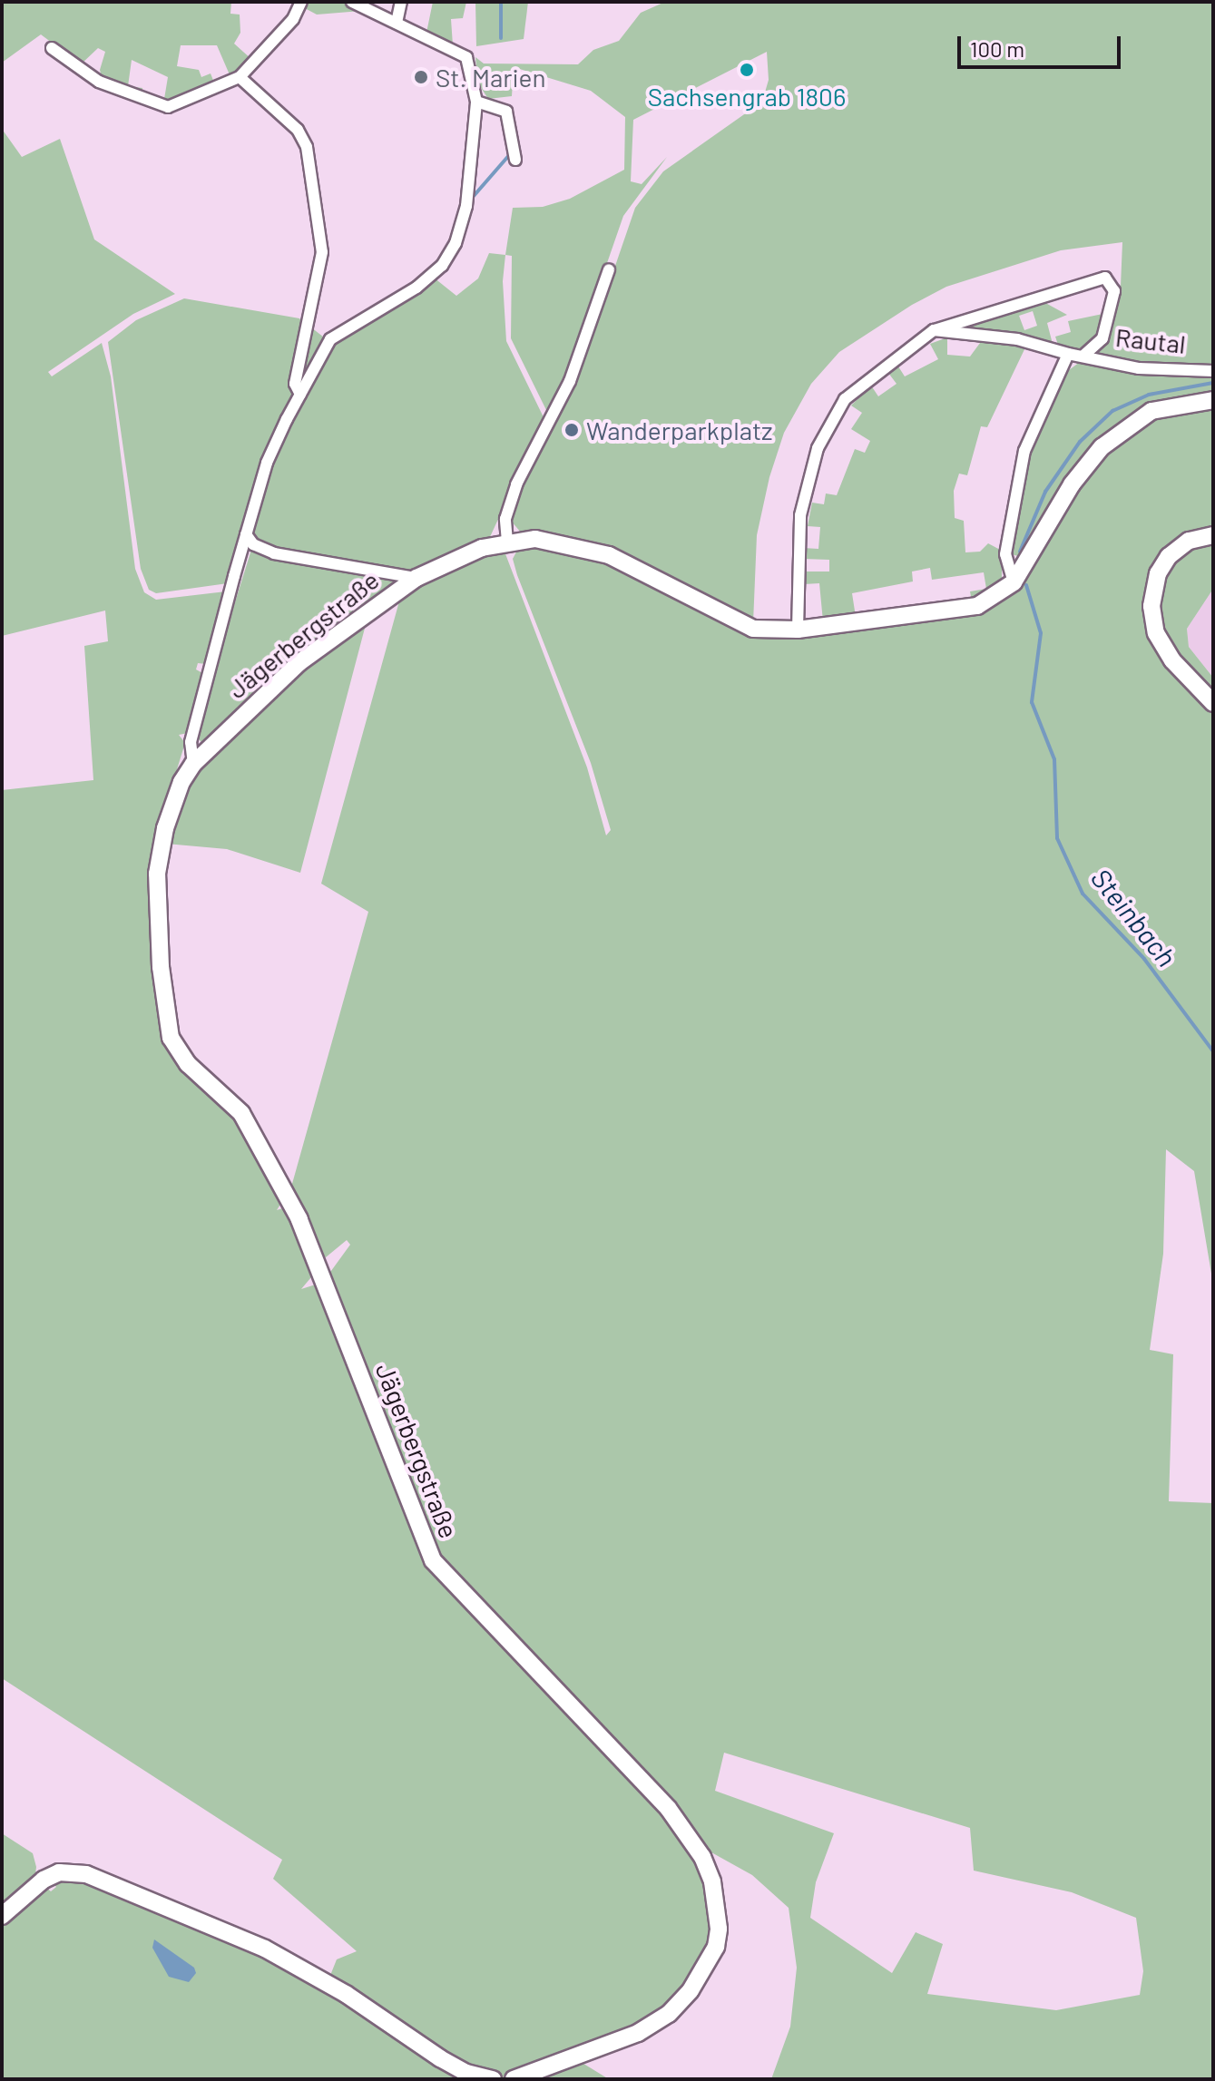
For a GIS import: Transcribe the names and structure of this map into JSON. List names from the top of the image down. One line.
{"streets":{"street":["Rautal","Jägerbergstraße"]},"water":["Steinbach"],"places":["Sachsengrab 1806","St. Marien","Wanderparkplatz"],"scale_bar":"100 m"}
